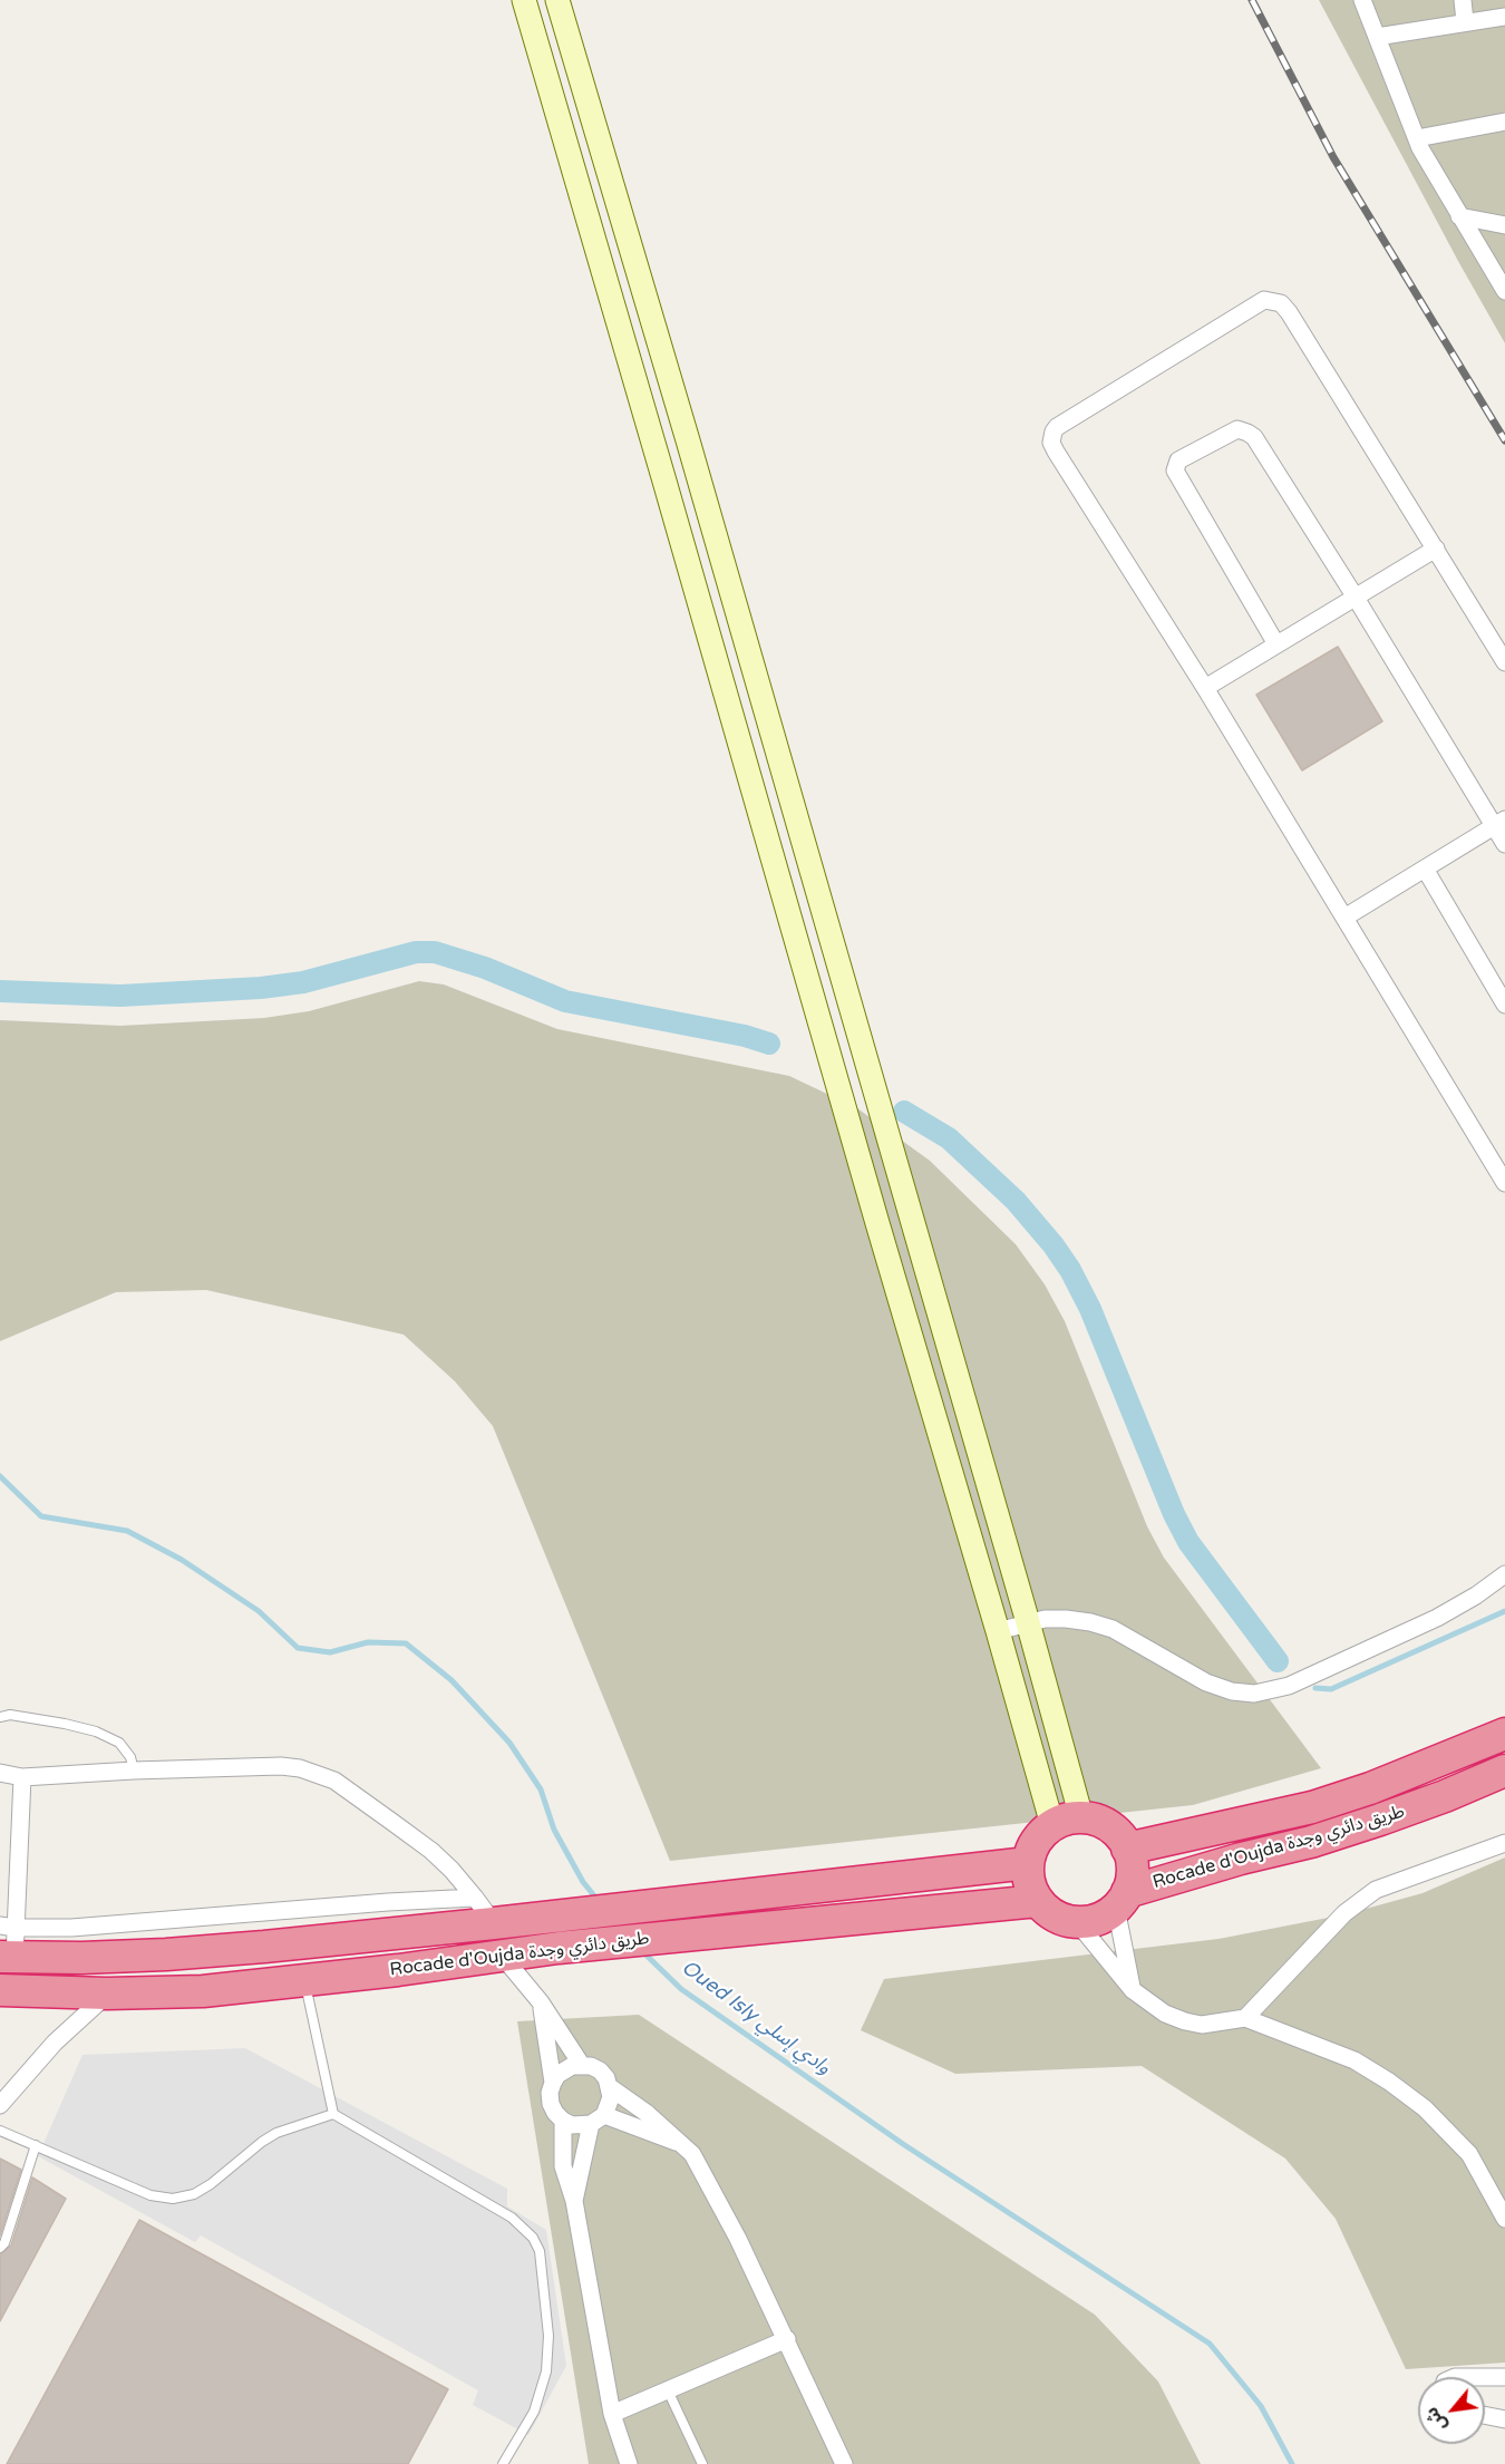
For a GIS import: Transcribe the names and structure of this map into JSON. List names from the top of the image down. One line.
{"streets":{"highway":["Rocade d'Oujda طريق دائري وجدة"]},"water":["Oued Isly وادي إسلي"],"north":"bottom left"}
